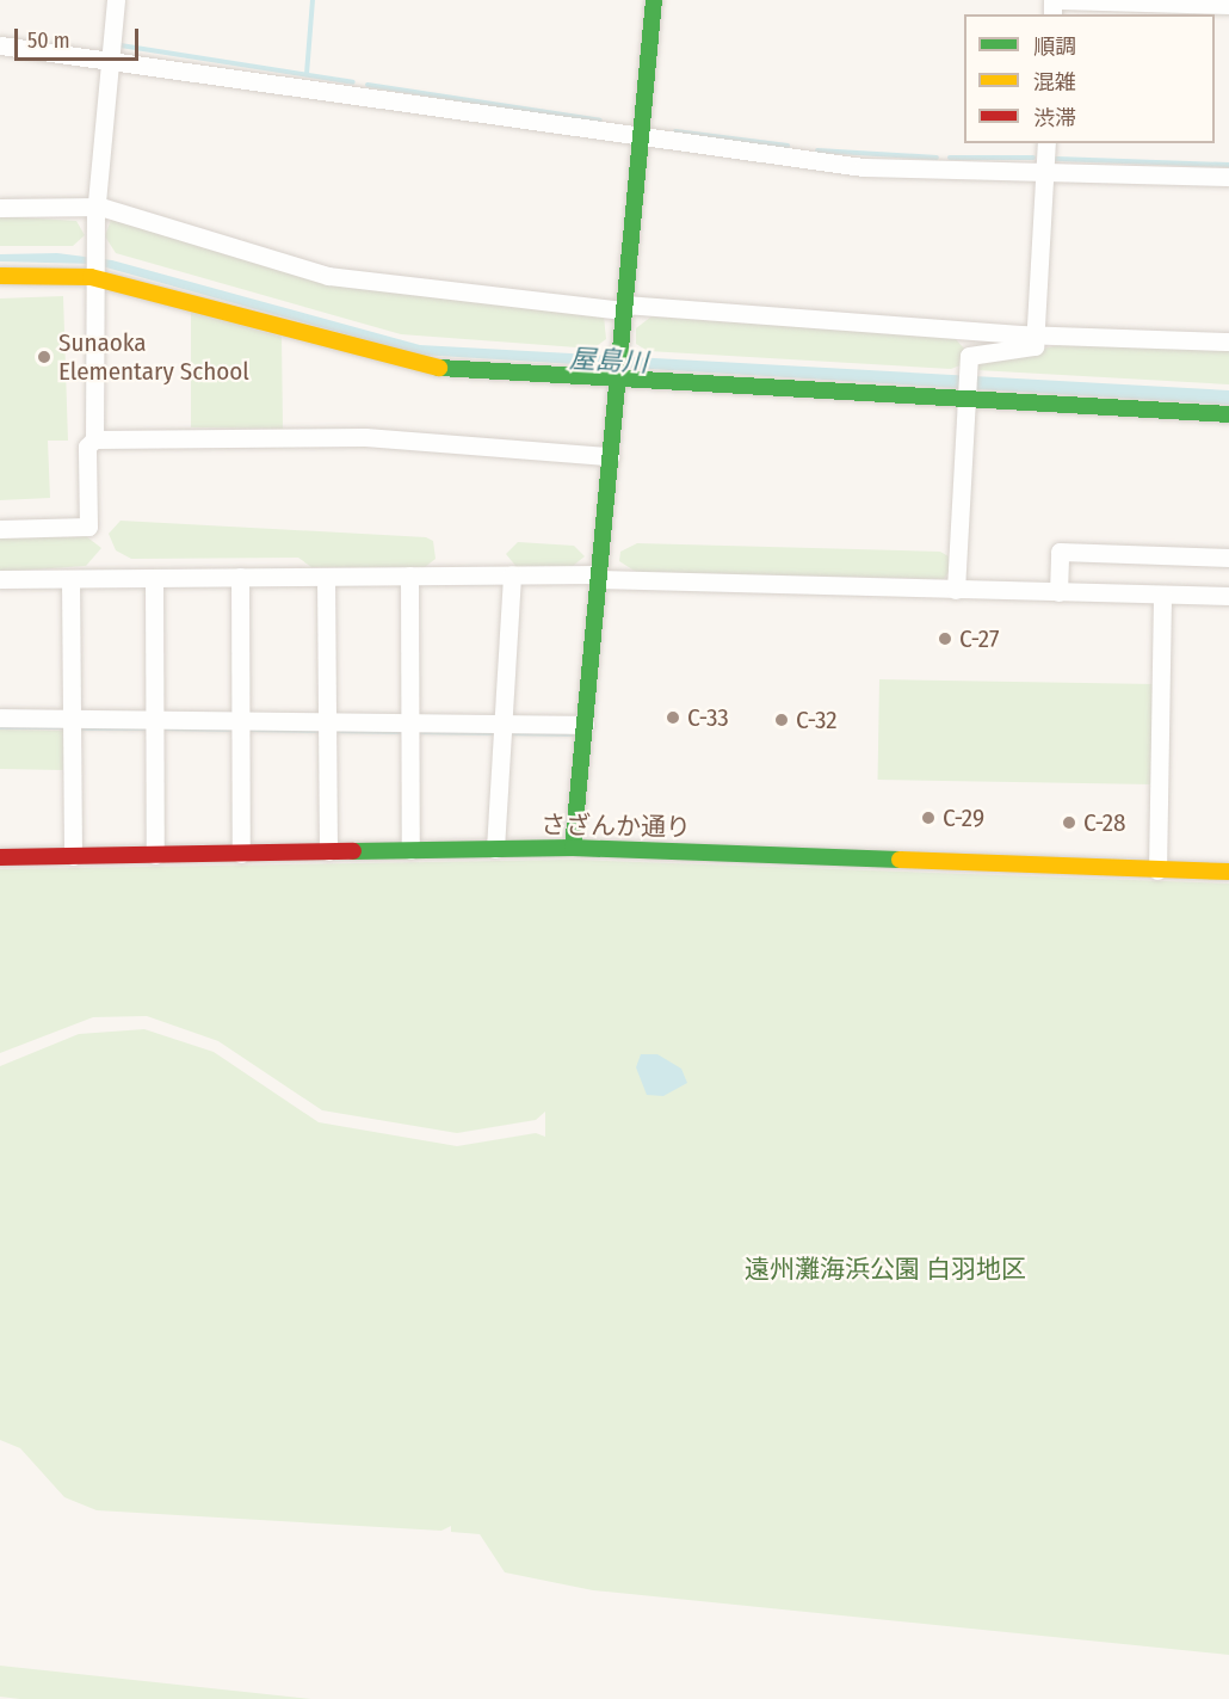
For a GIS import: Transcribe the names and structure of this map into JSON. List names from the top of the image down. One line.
{"streets":{"street":["さざんか通り"]},"water":["屋島川"],"parks":["遠州灘海浜公園 白羽地区"],"places":["Sunaoka Elementary School","C-27","C-33","C-32","C-29","C-28"],"legend":["順調","混雑","渋滞"],"scale_bar":"50 m"}
